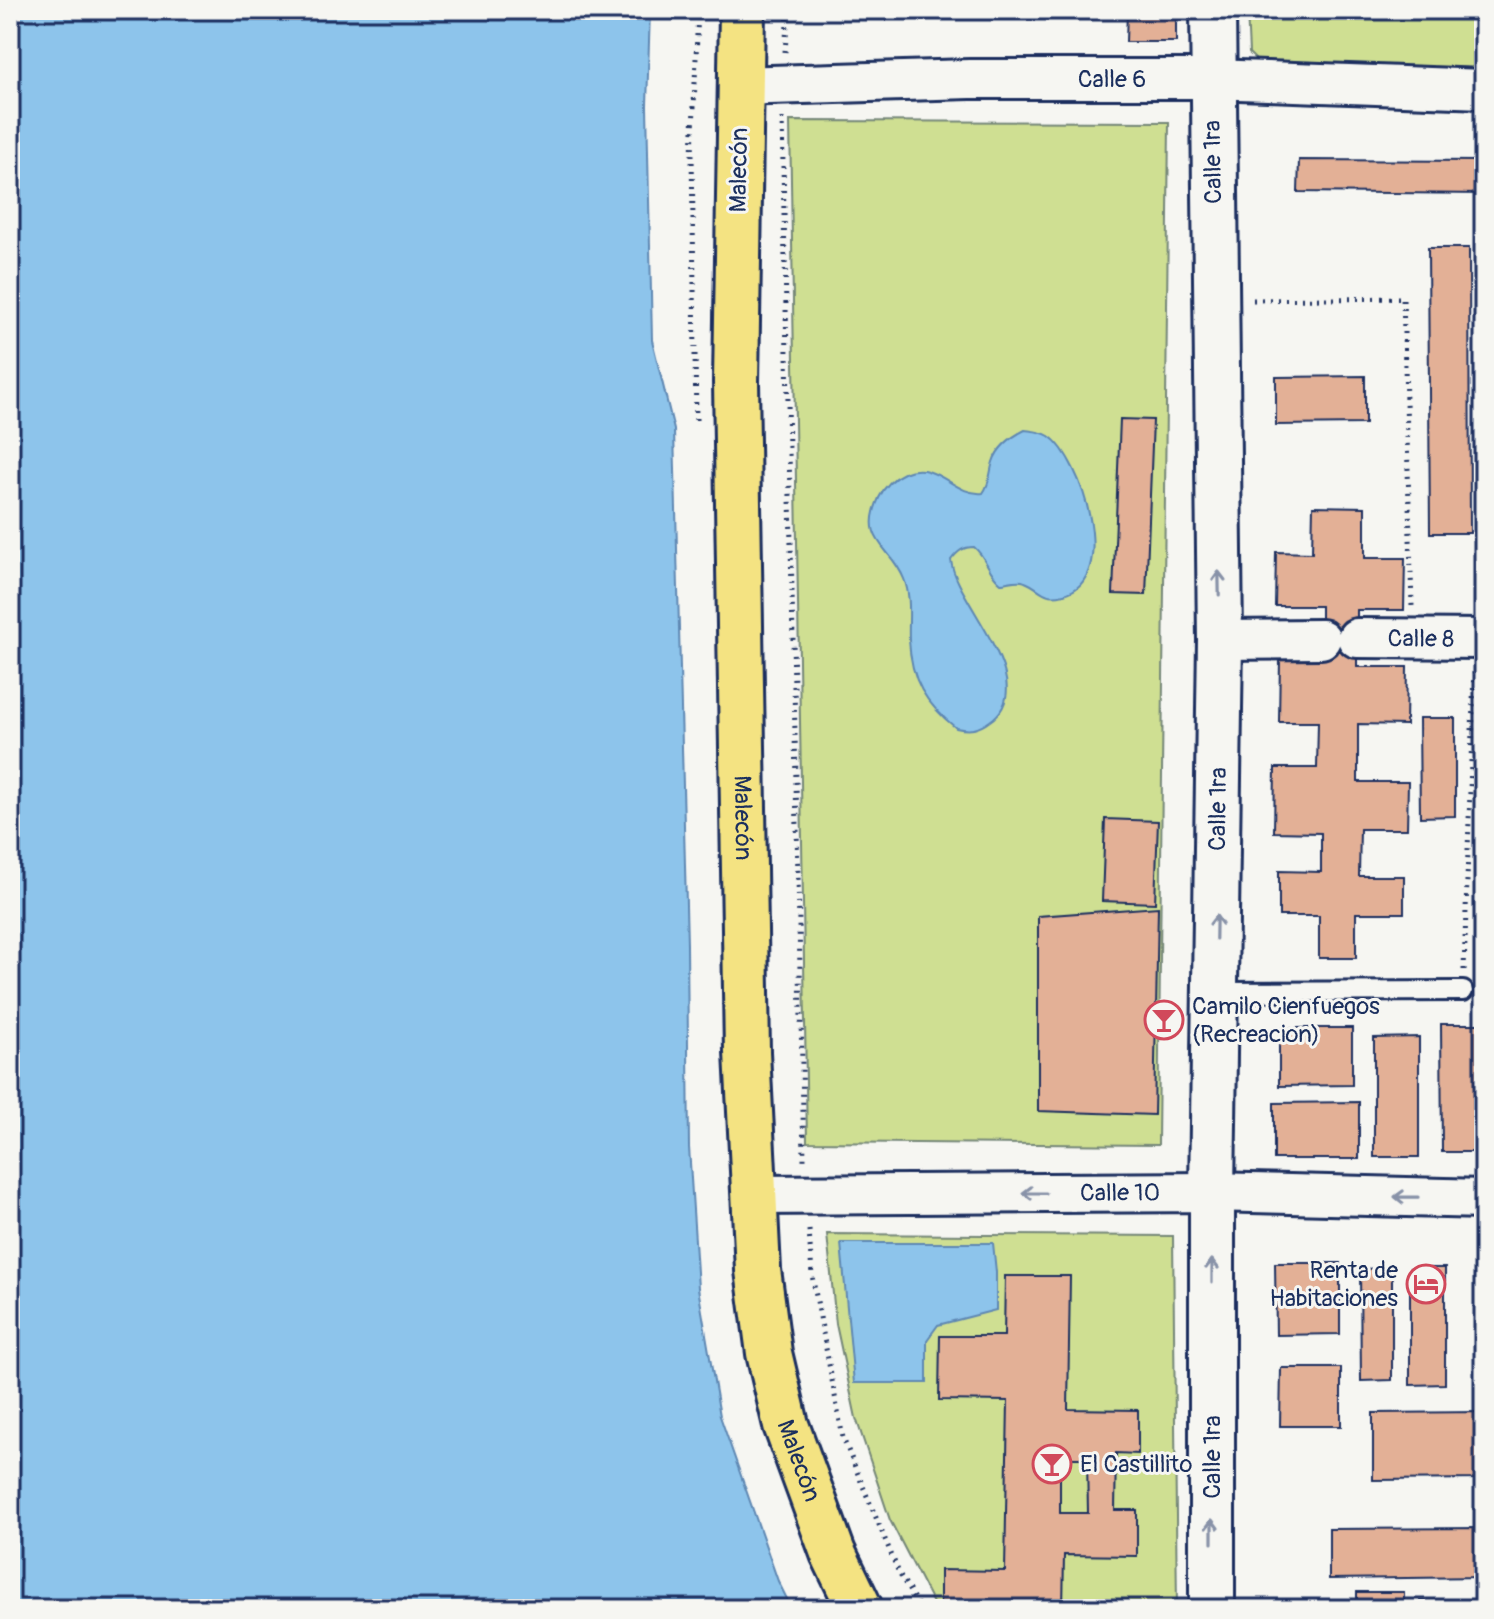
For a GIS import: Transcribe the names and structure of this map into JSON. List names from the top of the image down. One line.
{"streets":{"highway":["Malecón"],"street":["Calle 6","Calle 1ra","Calle 8","Calle 10"]},"crossings":[["Calle 6","Calle 1ra"],["Calle 6","Malecón"],["Calle 1ra","Calle 8"],["Calle 1ra","Calle 10"],["Malecón","Calle 10"]],"one_way":["Calle 1ra","Calle 10"],"places":{"bar":["Camilo Cienfuegos (Recreacion)","El Castillito"],"hotel":["Renta de Habitaciones"]}}
